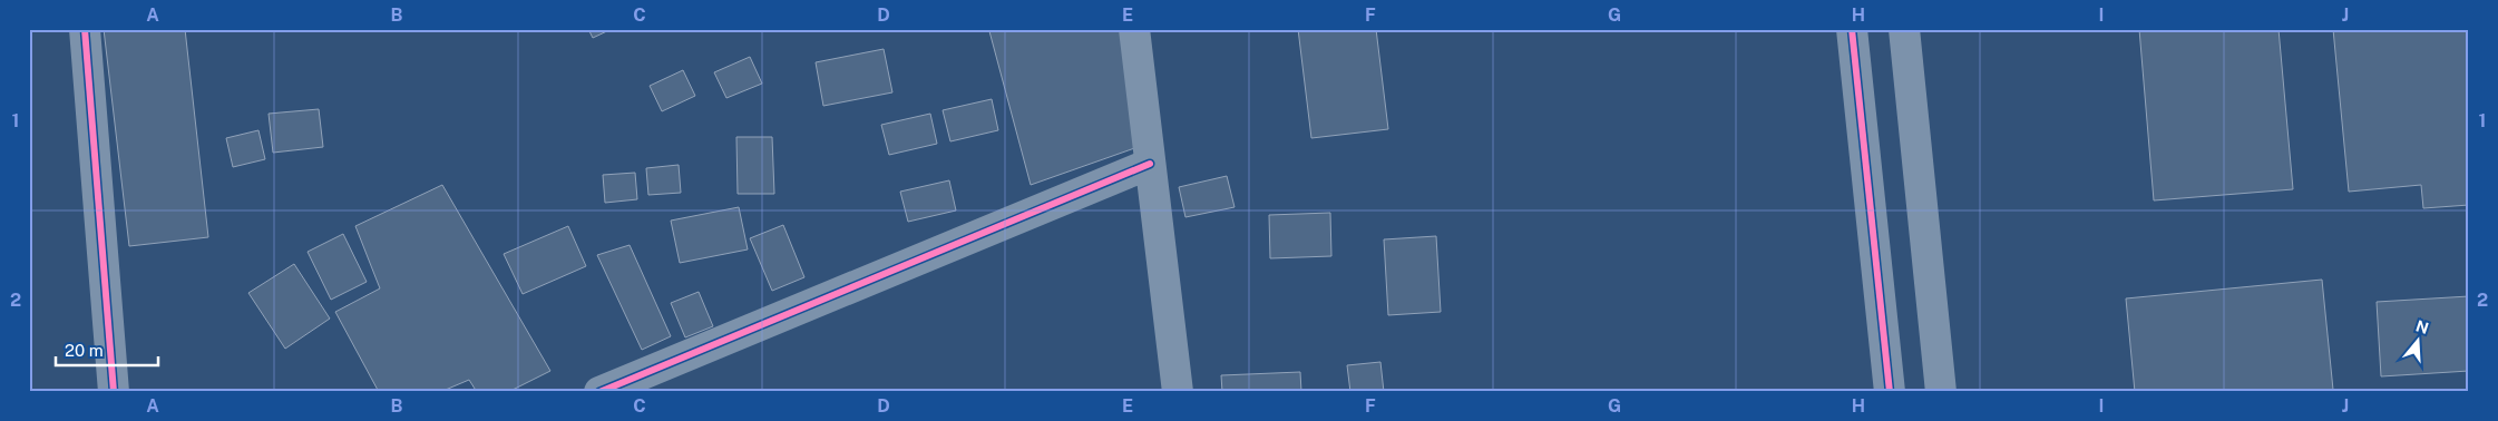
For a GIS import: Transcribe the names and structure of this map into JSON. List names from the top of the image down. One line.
{"scale_bar":"20 m","north":"top","grid":{"columns":["A","B","C","D","E","F","G","H","I","J"],"rows":["1","2"]}}
